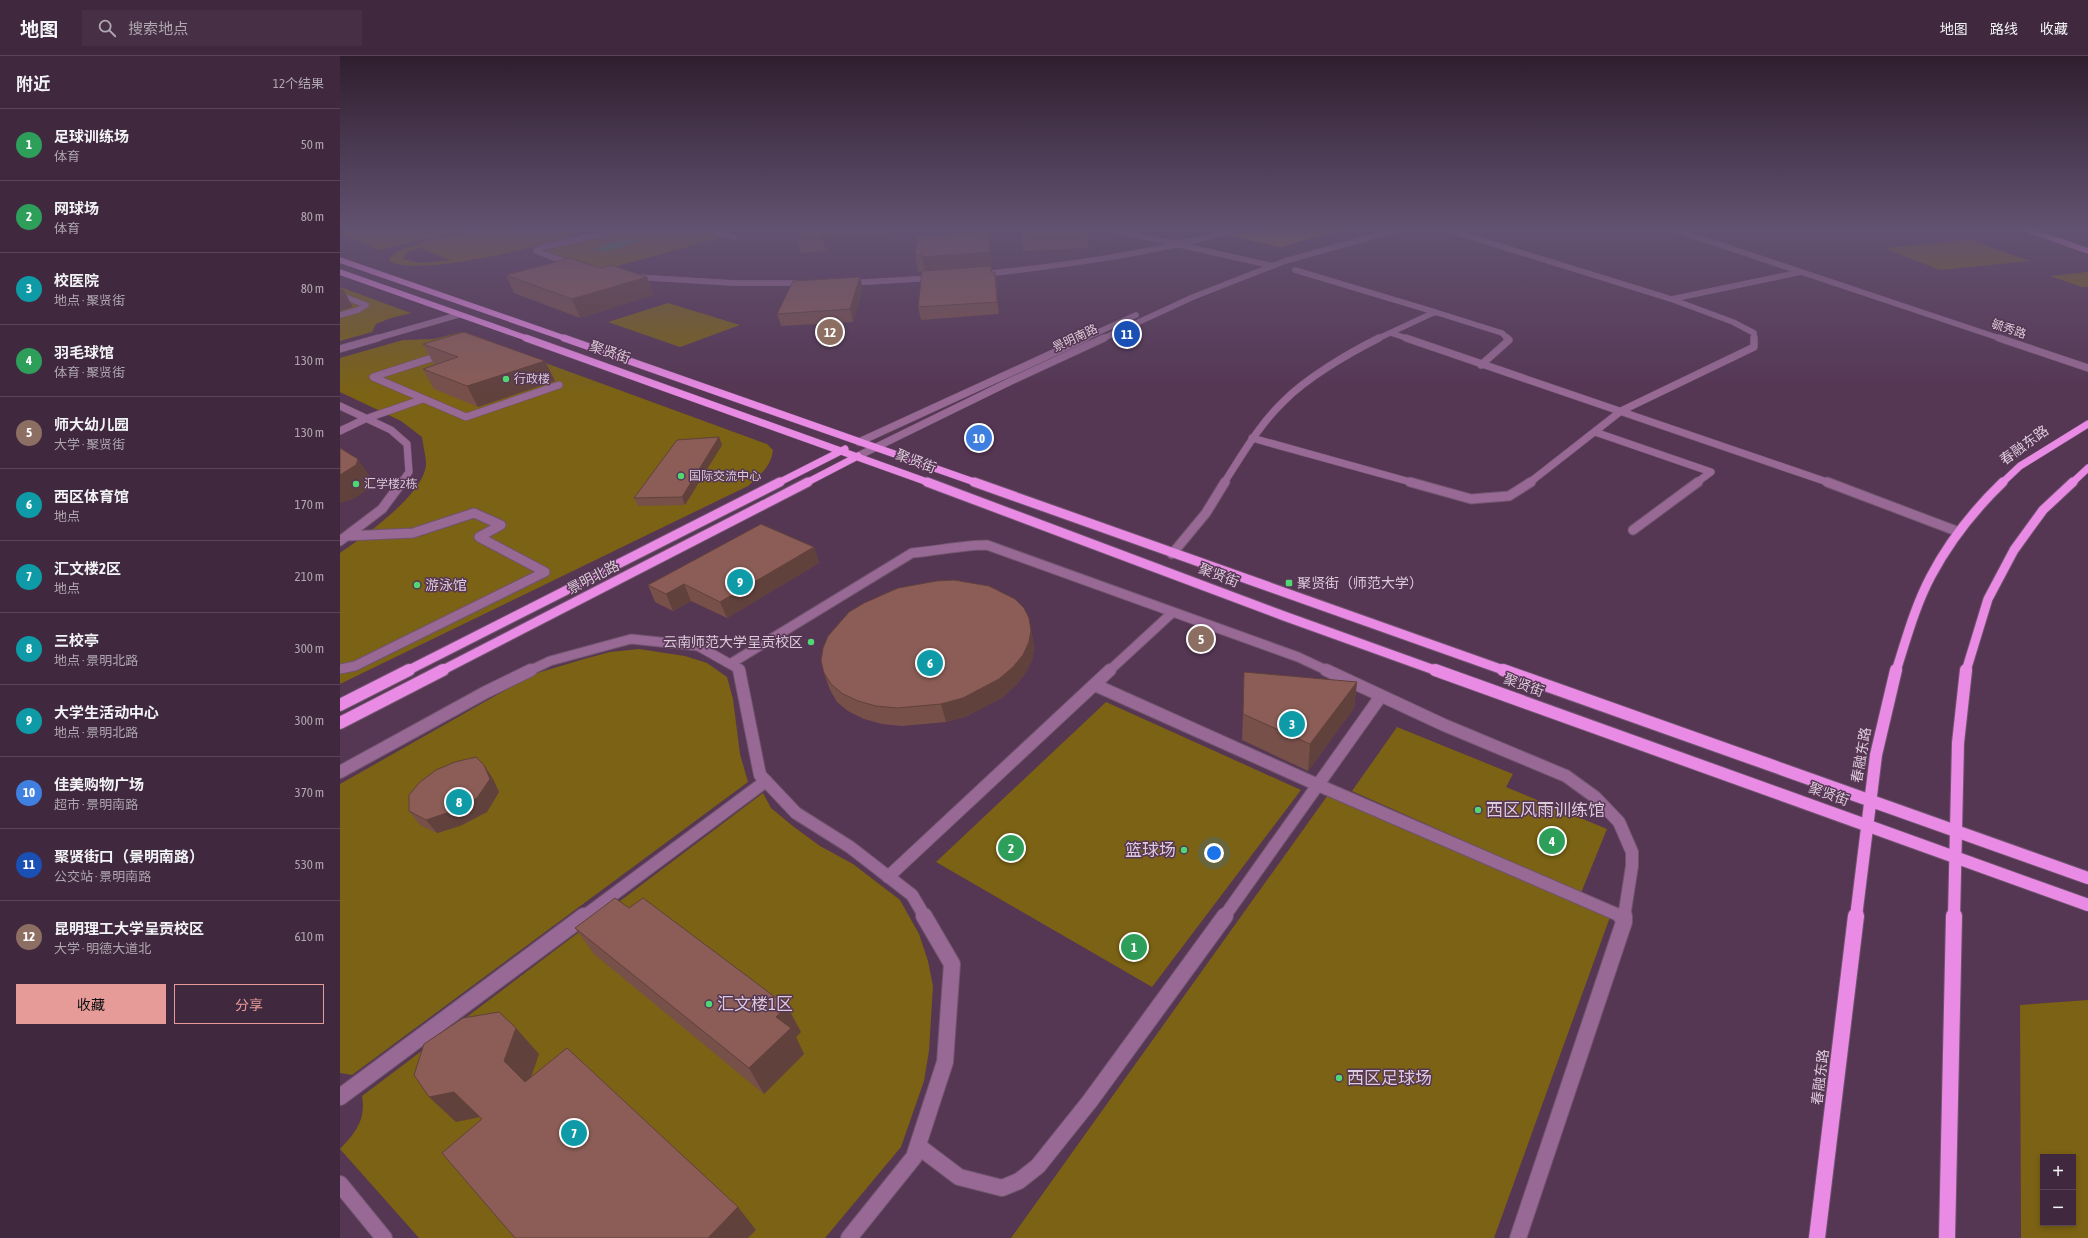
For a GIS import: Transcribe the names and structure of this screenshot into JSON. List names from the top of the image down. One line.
{"streets":{"main road":["聚贤街","春融东路","景明北路"],"street":["毓秀路","景明南路"]},"crossings":[["景明南路","聚贤街"],["景明南路","景明北路"],["聚贤街","春融东路"],["聚贤街","景明北路"]],"places":{"other":["行政楼","国际交流中心","汇学楼2栋","游泳馆","云南师范大学呈贡校区","西区风雨训练馆","篮球场","汇文楼1区","西区足球场"],"transit":["聚贤街（师范大学）"]},"page":{"header":"地图","search":"搜索地点","nav":["地图","路线","收藏"],"heading":["附近","12个结果"],"list":[{"mark":"1","name":"足球训练场","note":"体育","value":"50 m"},{"mark":"2","name":"网球场","note":"体育","value":"80 m"},{"mark":"3","name":"校医院","note":"地点 · 聚贤街","value":"80 m"},{"mark":"4","name":"羽毛球馆","note":"体育 · 聚贤街","value":"130 m"},{"mark":"5","name":"师大幼儿园","note":"大学 · 聚贤街","value":"130 m"},{"mark":"6","name":"西区体育馆","note":"地点","value":"170 m"},{"mark":"7","name":"汇文楼2区","note":"地点","value":"210 m"},{"mark":"8","name":"三校亭","note":"地点 · 景明北路","value":"300 m"},{"mark":"9","name":"大学生活动中心","note":"地点 · 景明北路","value":"300 m"},{"mark":"10","name":"佳美购物广场","note":"超市 · 景明南路","value":"370 m"},{"mark":"11","name":"聚贤街口（景明南路）","note":"公交站 · 景明南路","value":"530 m"},{"mark":"12","name":"昆明理工大学呈贡校区","note":"大学 · 明德大道北","value":"610 m"}],"pins":["12","11","10","9","5","6","3","8","4","2","1","7"],"buttons":["收藏","分享"],"map_buttons":["+","−"]}}
